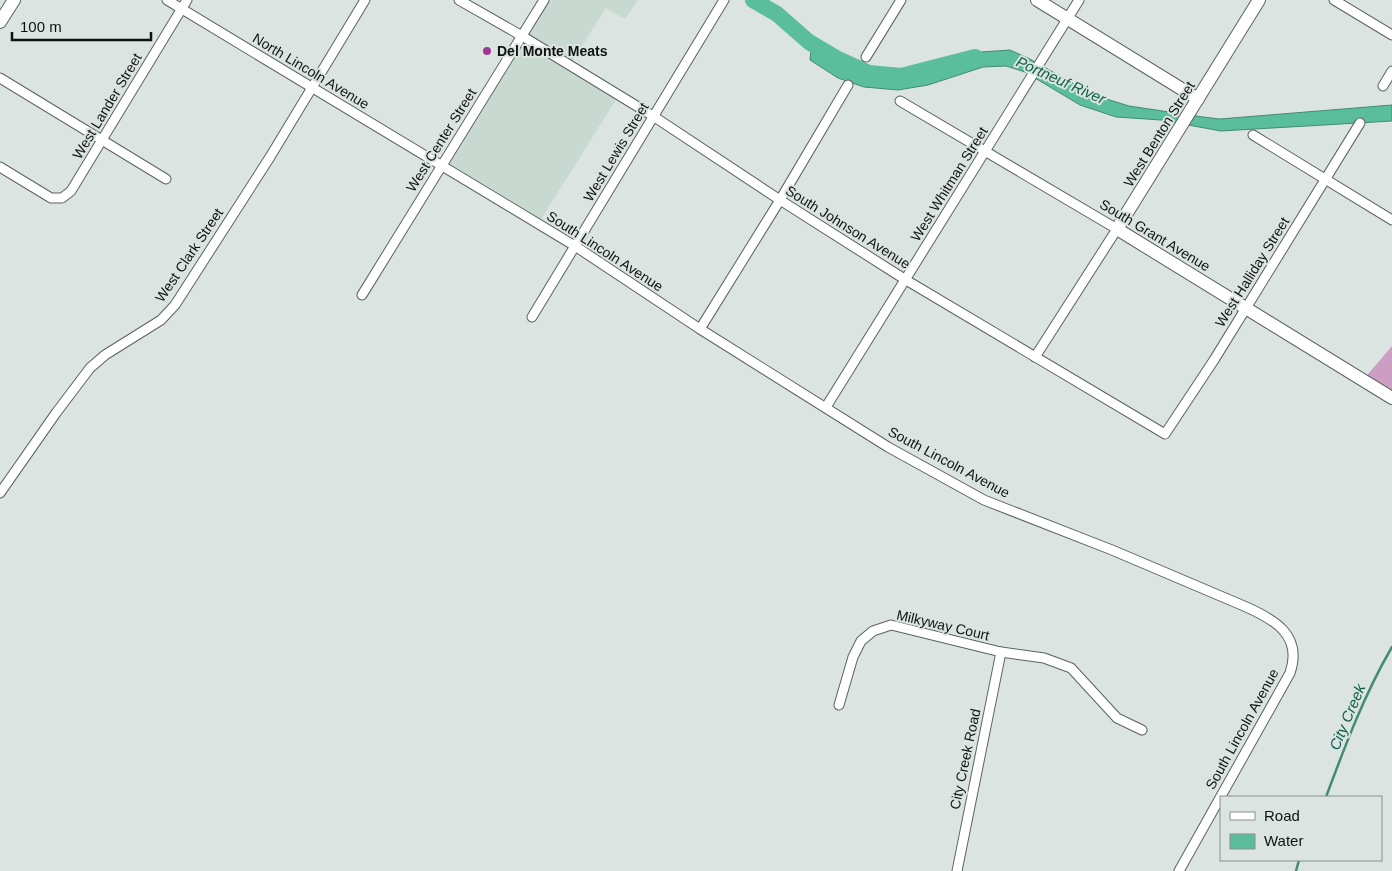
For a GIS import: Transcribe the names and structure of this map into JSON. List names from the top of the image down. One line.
{"streets":{"street":["North Lincoln Avenue","West Lander Street","West Benton Street","West Center Street","West Lewis Street","West Whitman Street","South Johnson Avenue","South Grant Avenue","South Lincoln Avenue","West Clark Street","West Halliday Street","Milkyway Court","City Creek Road"]},"crossings":[["North Lincoln Avenue","West Lander Street"],["North Lincoln Avenue","West Center Street"],["North Lincoln Avenue","South Lincoln Avenue"],["North Lincoln Avenue","West Clark Street"],["West Benton Street","South Johnson Avenue"],["West Benton Street","South Grant Avenue"],["West Center Street","South Johnson Avenue"],["West Center Street","South Lincoln Avenue"],["West Lewis Street","South Johnson Avenue"],["West Lewis Street","South Lincoln Avenue"],["West Whitman Street","South Johnson Avenue"],["West Whitman Street","South Grant Avenue"],["West Whitman Street","South Lincoln Avenue"],["South Johnson Avenue","West Halliday Street"],["South Grant Avenue","West Halliday Street"],["Milkyway Court","City Creek Road"]],"water":["Portneuf River","City Creek"],"places":["Del Monte Meats"],"legend":["Road","Water"],"scale_bar":"100 m"}
